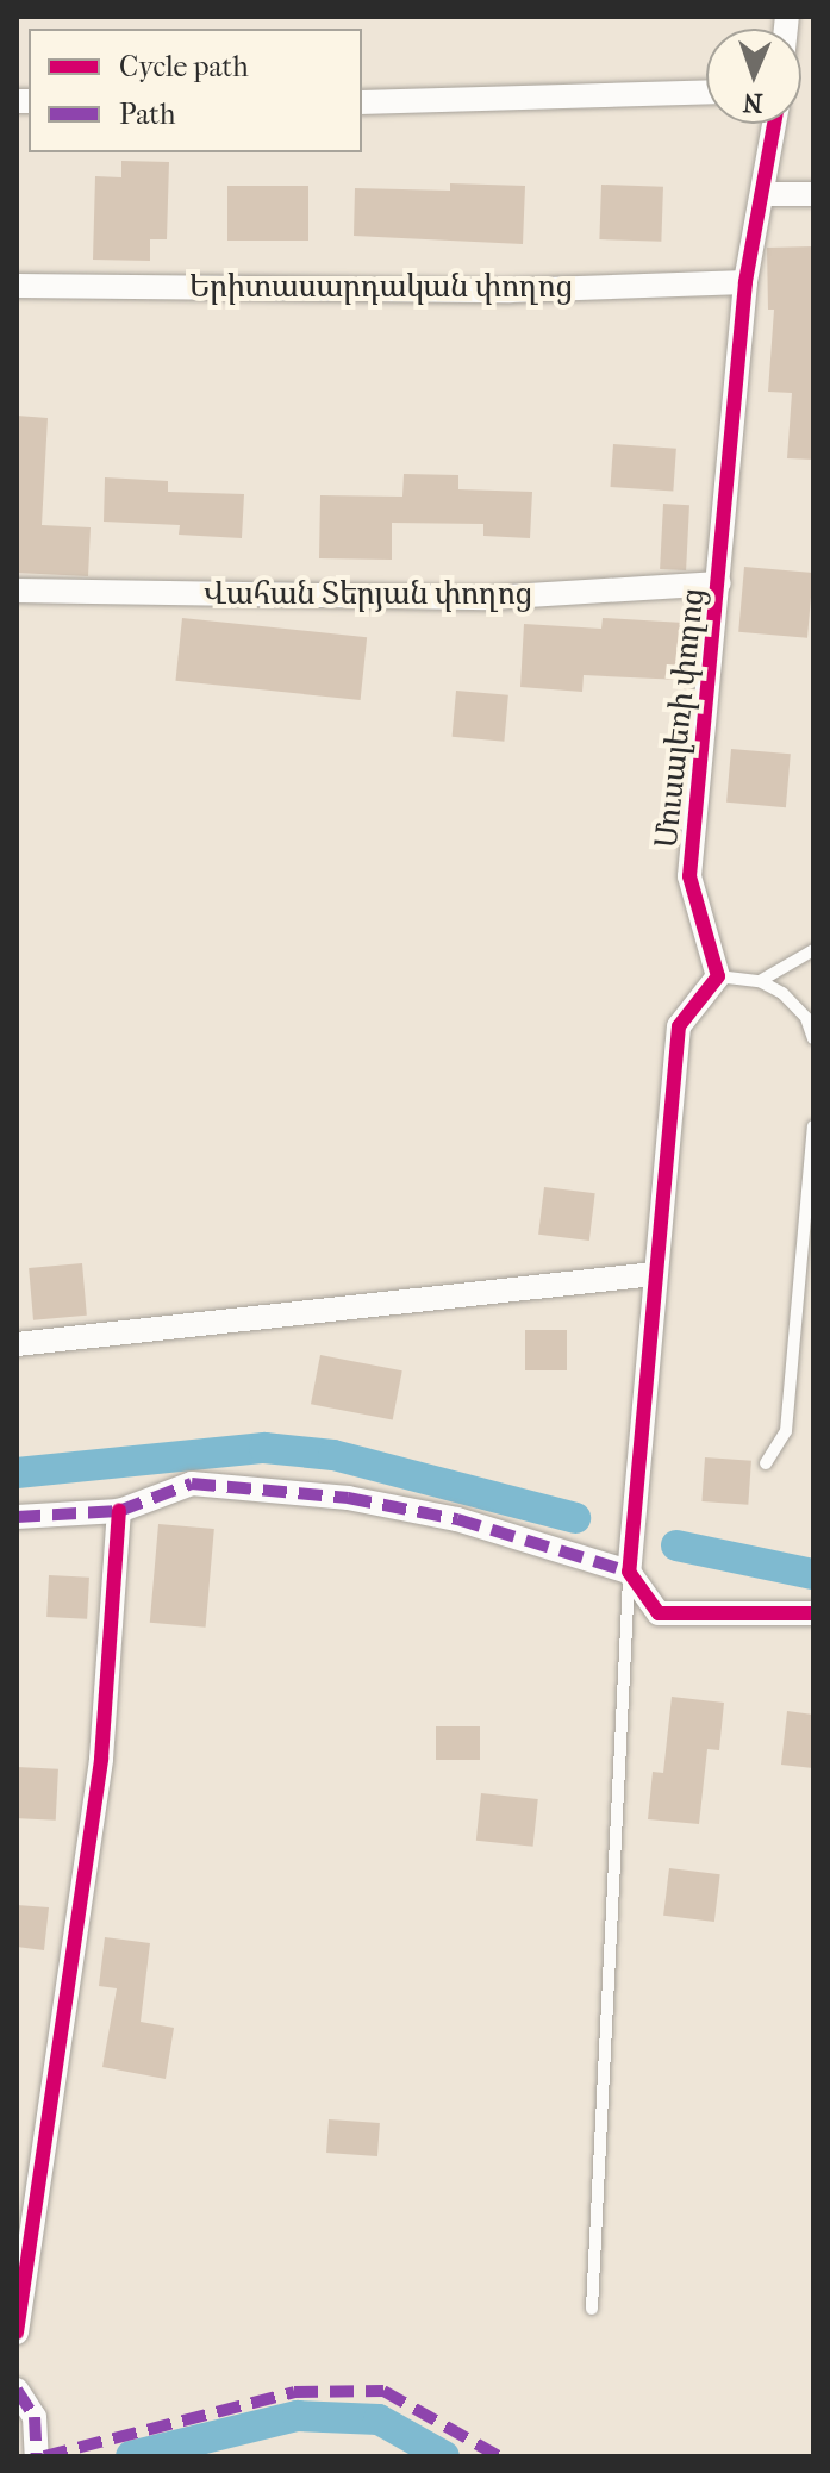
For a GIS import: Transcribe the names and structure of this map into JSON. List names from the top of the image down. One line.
{"streets":{"street":["Երիտասարդական փողոց","Վահան Տերյան փողոց","Մուսալեռի փողոց"]},"crossings":[["Երիտասարդական փողոց","Մուսալեռի փողոց"],["Վահան Տերյան փողոց","Մուսալեռի փողոց"]],"legend":["Cycle path","Path"],"north":"bottom"}
